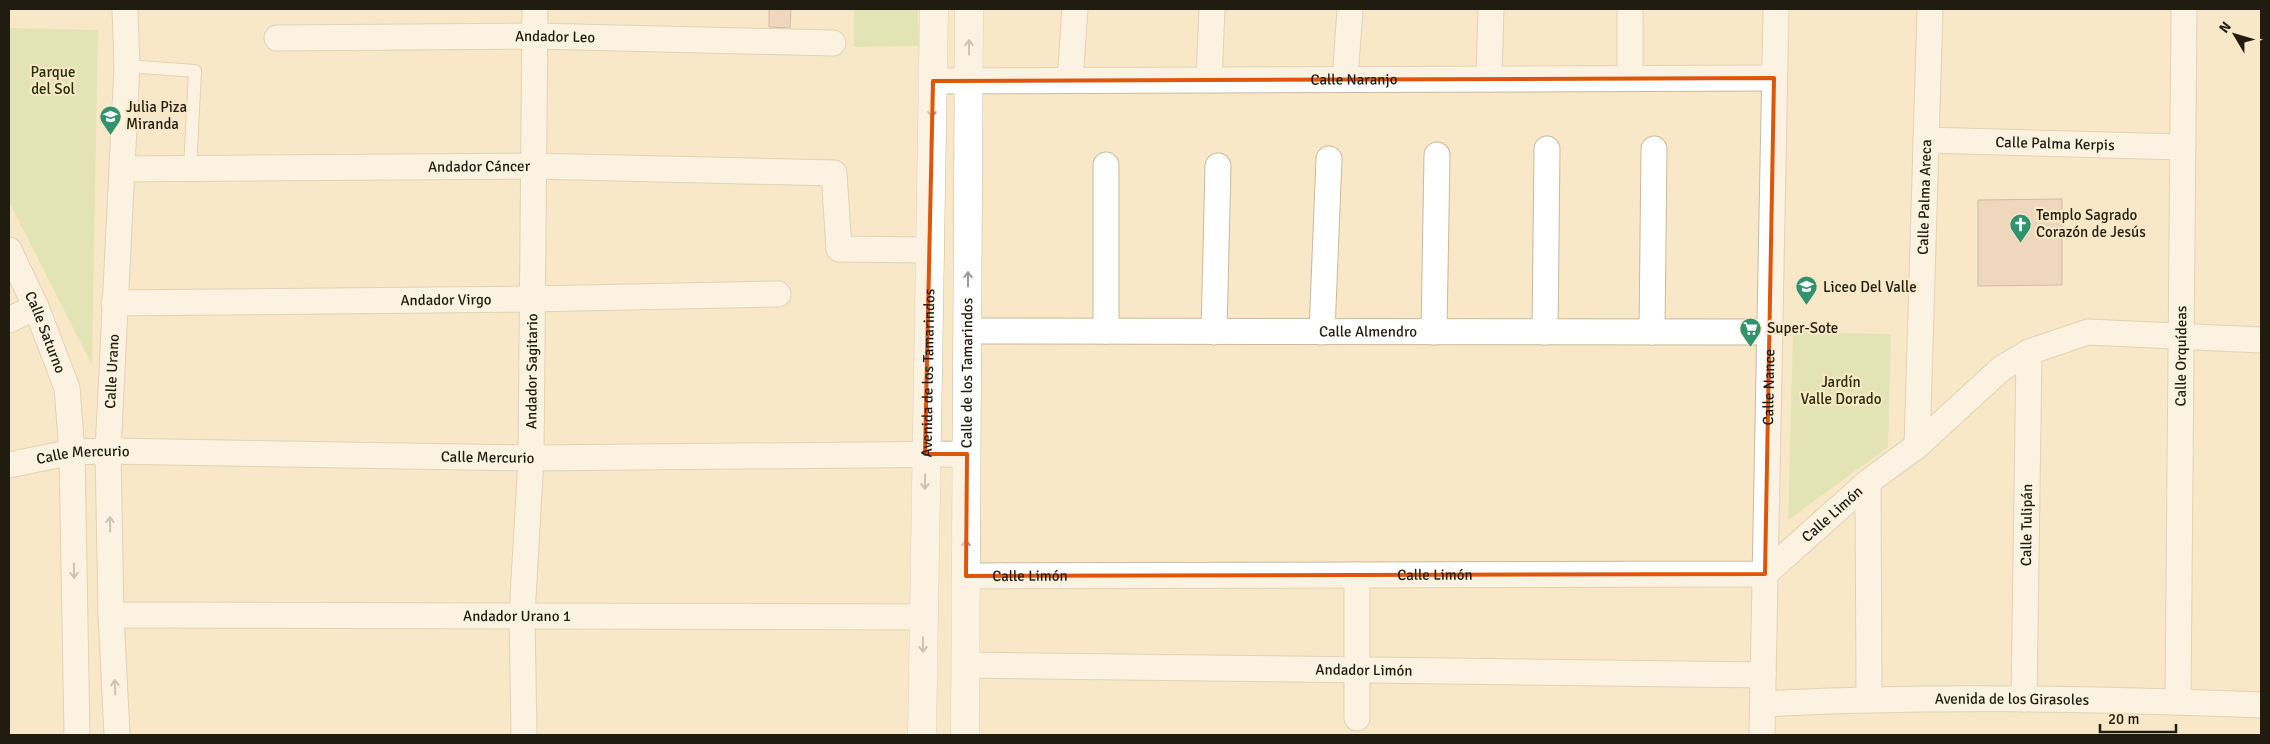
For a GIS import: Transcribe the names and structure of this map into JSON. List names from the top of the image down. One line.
{"streets":{"street":["Andador Leo","Calle Naranjo","Calle Palma Kerpis","Andador Cáncer","Calle Palma Areca","Andador Virgo","Calle Saturno","Calle Almendro","Calle Orquídeas","Calle Urano","Andador Sagitario","Avenida de los Tamarindos","Calle de los Tamarindos","Calle Nance","Calle Mercurio","Calle Limón","Calle Tulipán","Andador Urano 1","Andador Limón","Avenida de los Girasoles"]},"crossings":[["Andador Leo","Andador Sagitario"],["Calle Naranjo","Avenida de los Tamarindos"],["Calle Naranjo","Calle de los Tamarindos"],["Calle Naranjo","Calle Nance"],["Calle Palma Kerpis","Calle Palma Areca"],["Calle Palma Kerpis","Calle Orquídeas"],["Andador Cáncer","Calle Urano"],["Andador Cáncer","Andador Sagitario"],["Andador Cáncer","Avenida de los Tamarindos"],["Calle Palma Areca","Calle Limón"],["Andador Virgo","Calle Urano"],["Andador Virgo","Andador Sagitario"],["Calle Saturno","Calle Mercurio"],["Calle Almendro","Calle de los Tamarindos"],["Calle Almendro","Calle Nance"],["Calle Orquídeas","Calle Limón"],["Calle Orquídeas","Avenida de los Girasoles"],["Calle Urano","Calle Mercurio"],["Calle Urano","Andador Urano 1"],["Andador Sagitario","Calle Mercurio"],["Andador Sagitario","Andador Urano 1"],["Avenida de los Tamarindos","Calle Mercurio"],["Avenida de los Tamarindos","Andador Urano 1"],["Calle de los Tamarindos","Calle Mercurio"],["Calle de los Tamarindos","Calle Limón"],["Calle de los Tamarindos","Andador Limón"],["Calle Nance","Calle Limón"],["Calle Nance","Andador Limón"],["Calle Nance","Avenida de los Girasoles"],["Calle Limón","Calle Tulipán"],["Calle Limón","Avenida de los Girasoles"],["Calle Tulipán","Avenida de los Girasoles"]],"one_way":["Avenida de los Tamarindos"],"parks":["Parque del Sol","Jardín Valle Dorado"],"places":{"school or university":["Julia Piza Miranda","Liceo Del Valle"],"church":["Templo Sagrado Corazón de Jesús"],"supermarket":["Super-Sote"]},"scale_bar":"20 m","north":"top left"}
